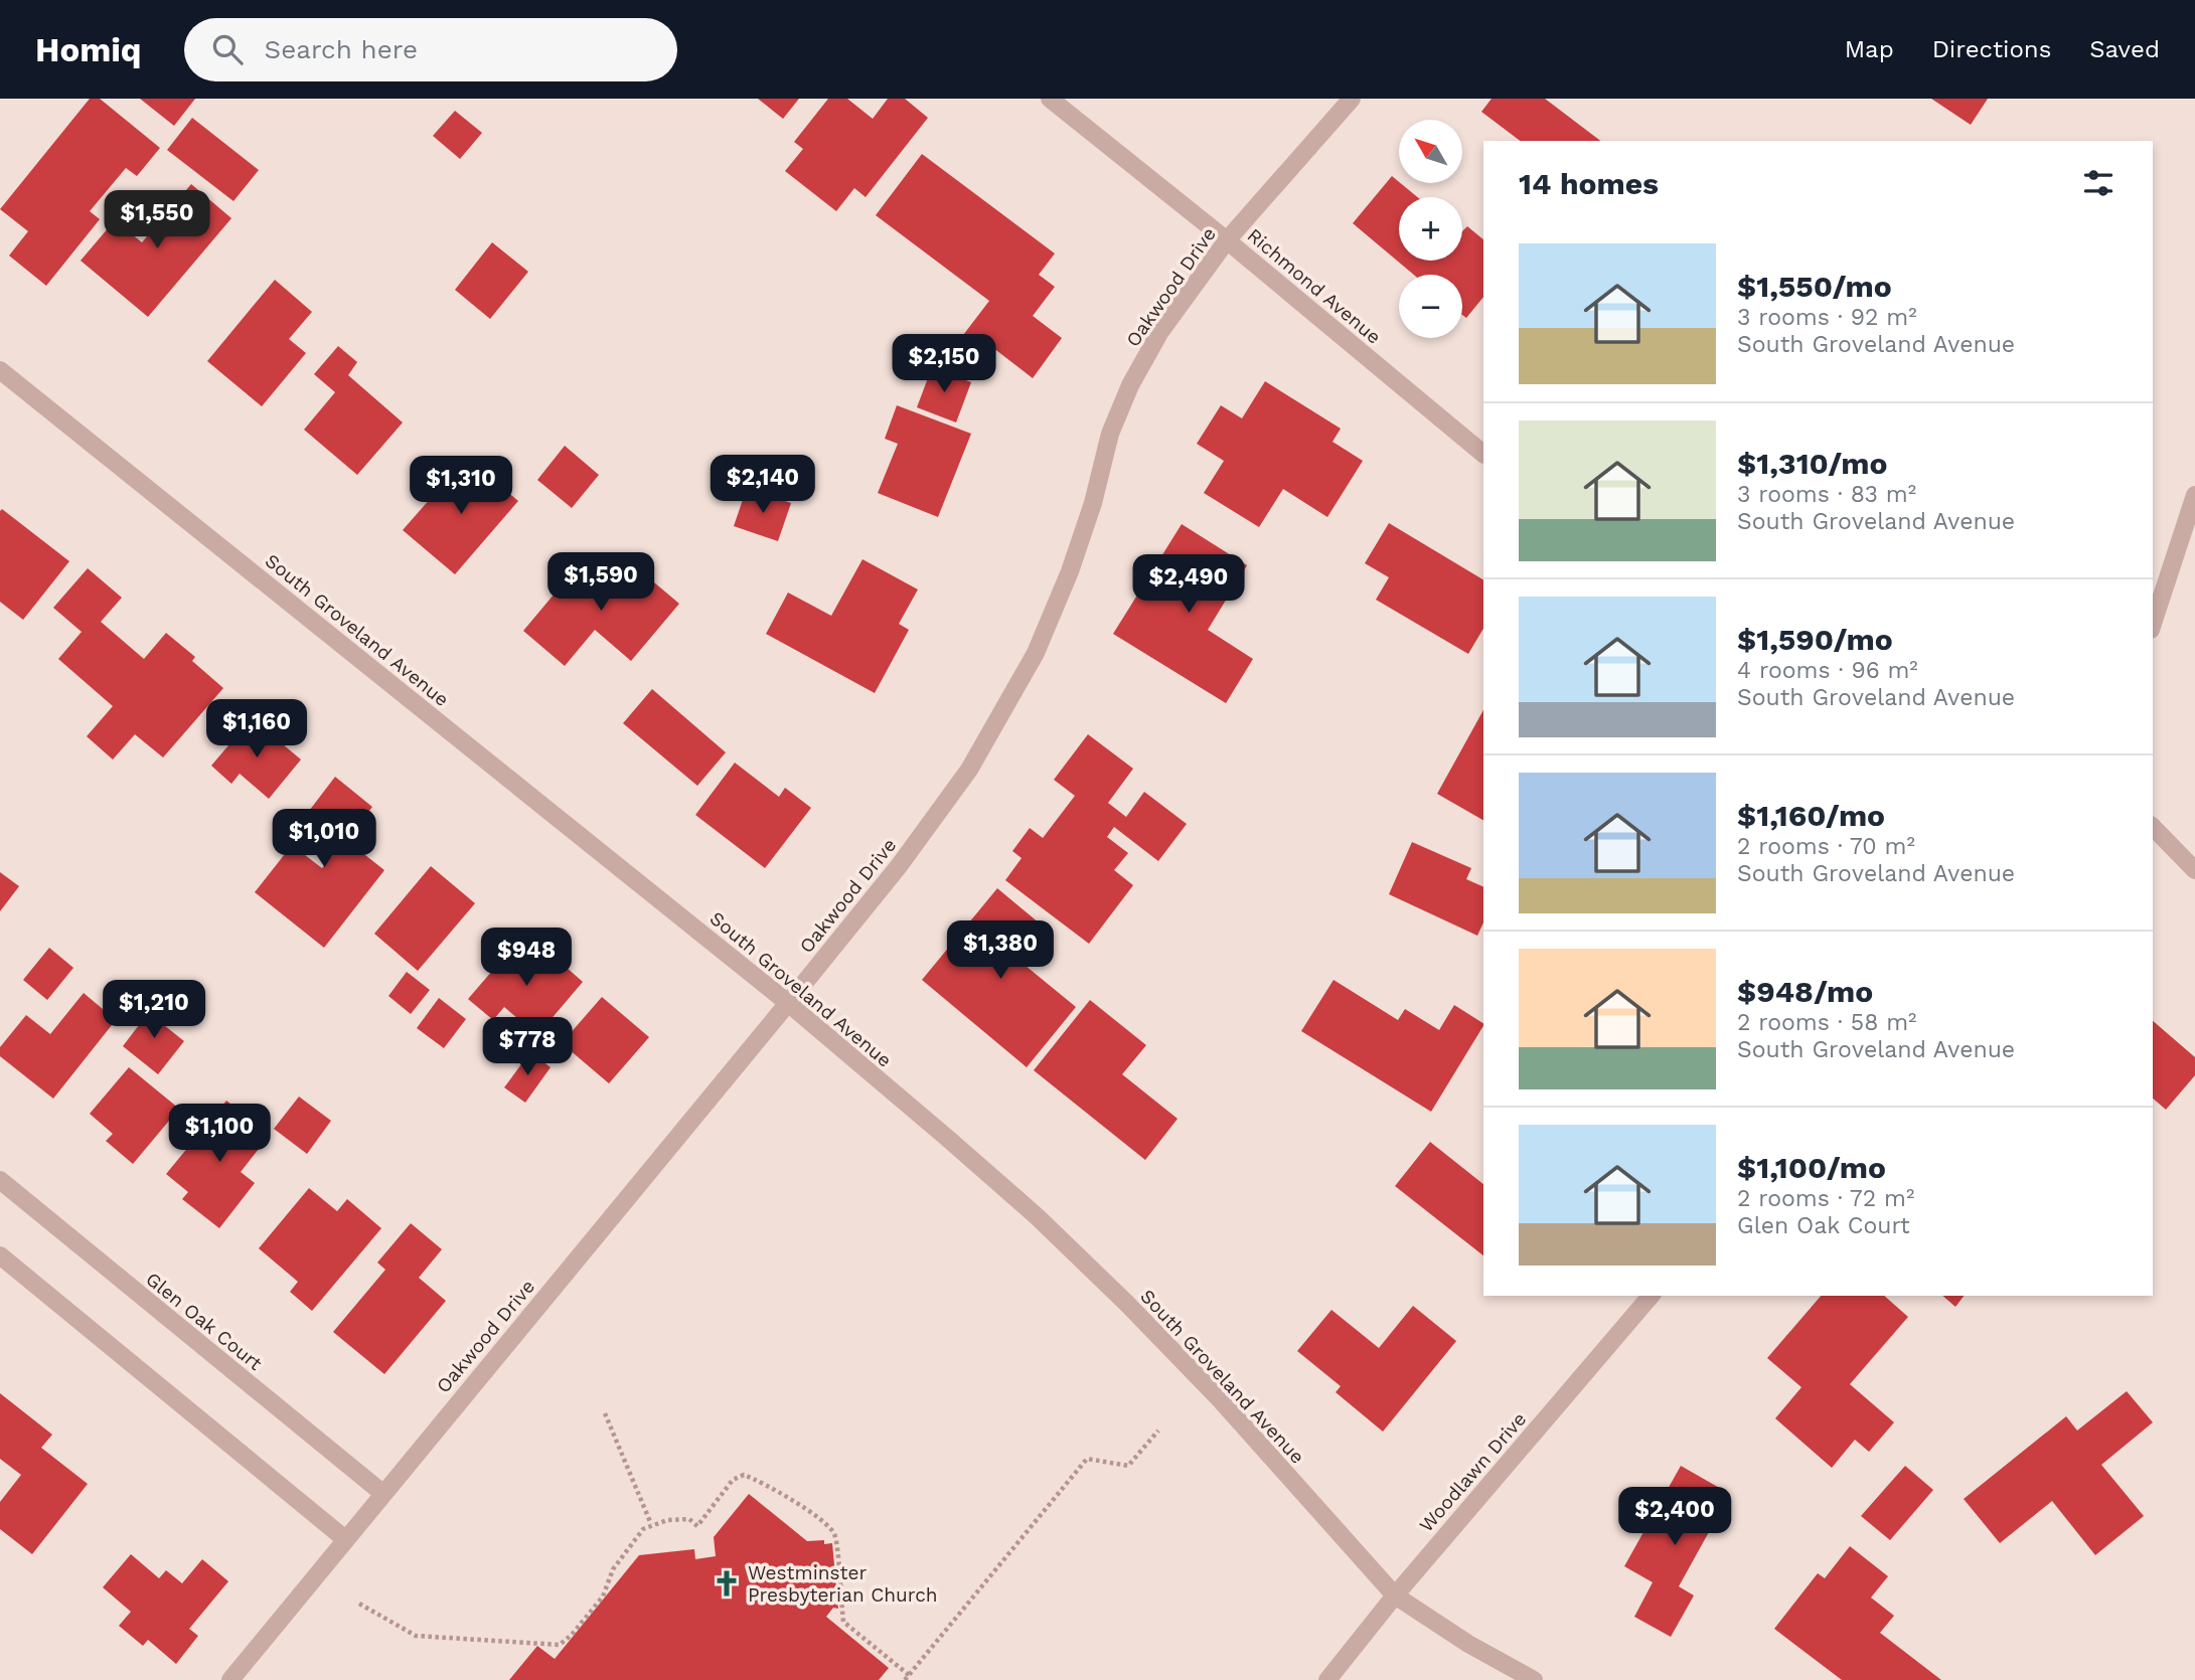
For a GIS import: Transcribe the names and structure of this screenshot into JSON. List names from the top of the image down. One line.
{"streets":{"street":["Richmond Avenue","Oakwood Drive","South Groveland Avenue","Glen Oak Court","Woodlawn Drive"]},"crossings":[["Richmond Avenue","Oakwood Drive"],["Oakwood Drive","South Groveland Avenue"],["Oakwood Drive","Glen Oak Court"],["South Groveland Avenue","Woodlawn Drive"]],"places":{"church":["Westminster Presbyterian Church"]},"north":"top left","page":{"header":"Homiq","search":"Search here","nav":["Map","Directions","Saved"],"map_buttons":["+","−"],"heading":"14 homes","price":["$1,550","$2,150","$2,140","$1,310","$1,590","$2,490","$1,160","$1,010","$1,380","$948","$1,210","$778","$1,100","$2,400"],"list":[{"name":"$1,550/mo","note":"3 rooms · 92 m² · South Groveland Avenue"},{"name":"$1,310/mo","note":"3 rooms · 83 m² · South Groveland Avenue"},{"name":"$1,590/mo","note":"4 rooms · 96 m² · South Groveland Avenue"},{"name":"$1,160/mo","note":"2 rooms · 70 m² · South Groveland Avenue"},{"name":"$948/mo","note":"2 rooms · 58 m² · South Groveland Avenue"},{"name":"$1,100/mo","note":"2 rooms · 72 m² · Glen Oak Court"}]}}
